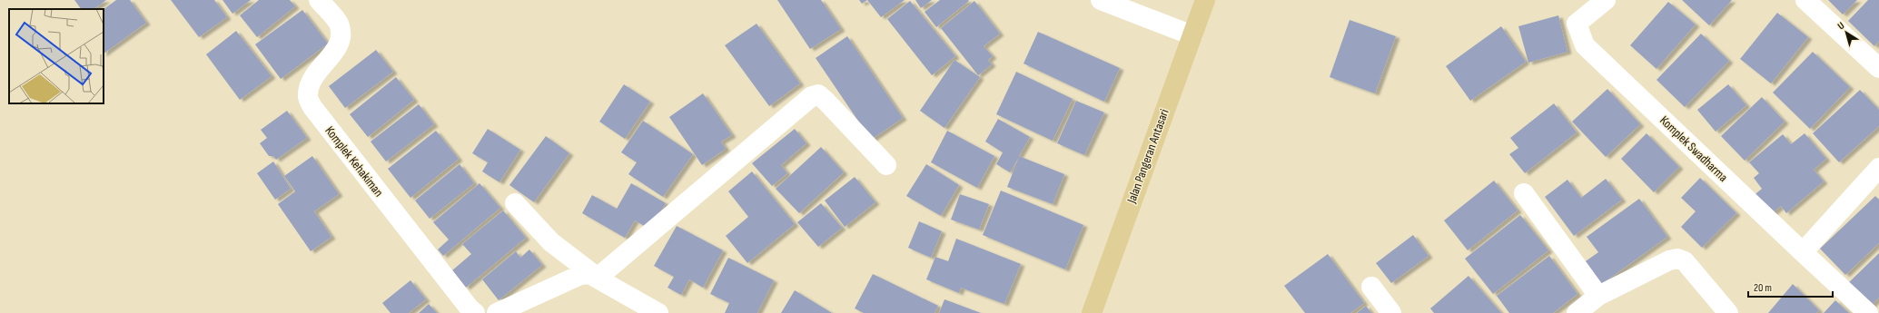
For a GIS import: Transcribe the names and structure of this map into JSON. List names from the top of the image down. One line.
{"streets":{"main road":["Jalan Pangeran Antasari"],"street":["Komplek Swadharma","Komplek Kehakiman"]},"scale_bar":"20 m","north":"top left"}
